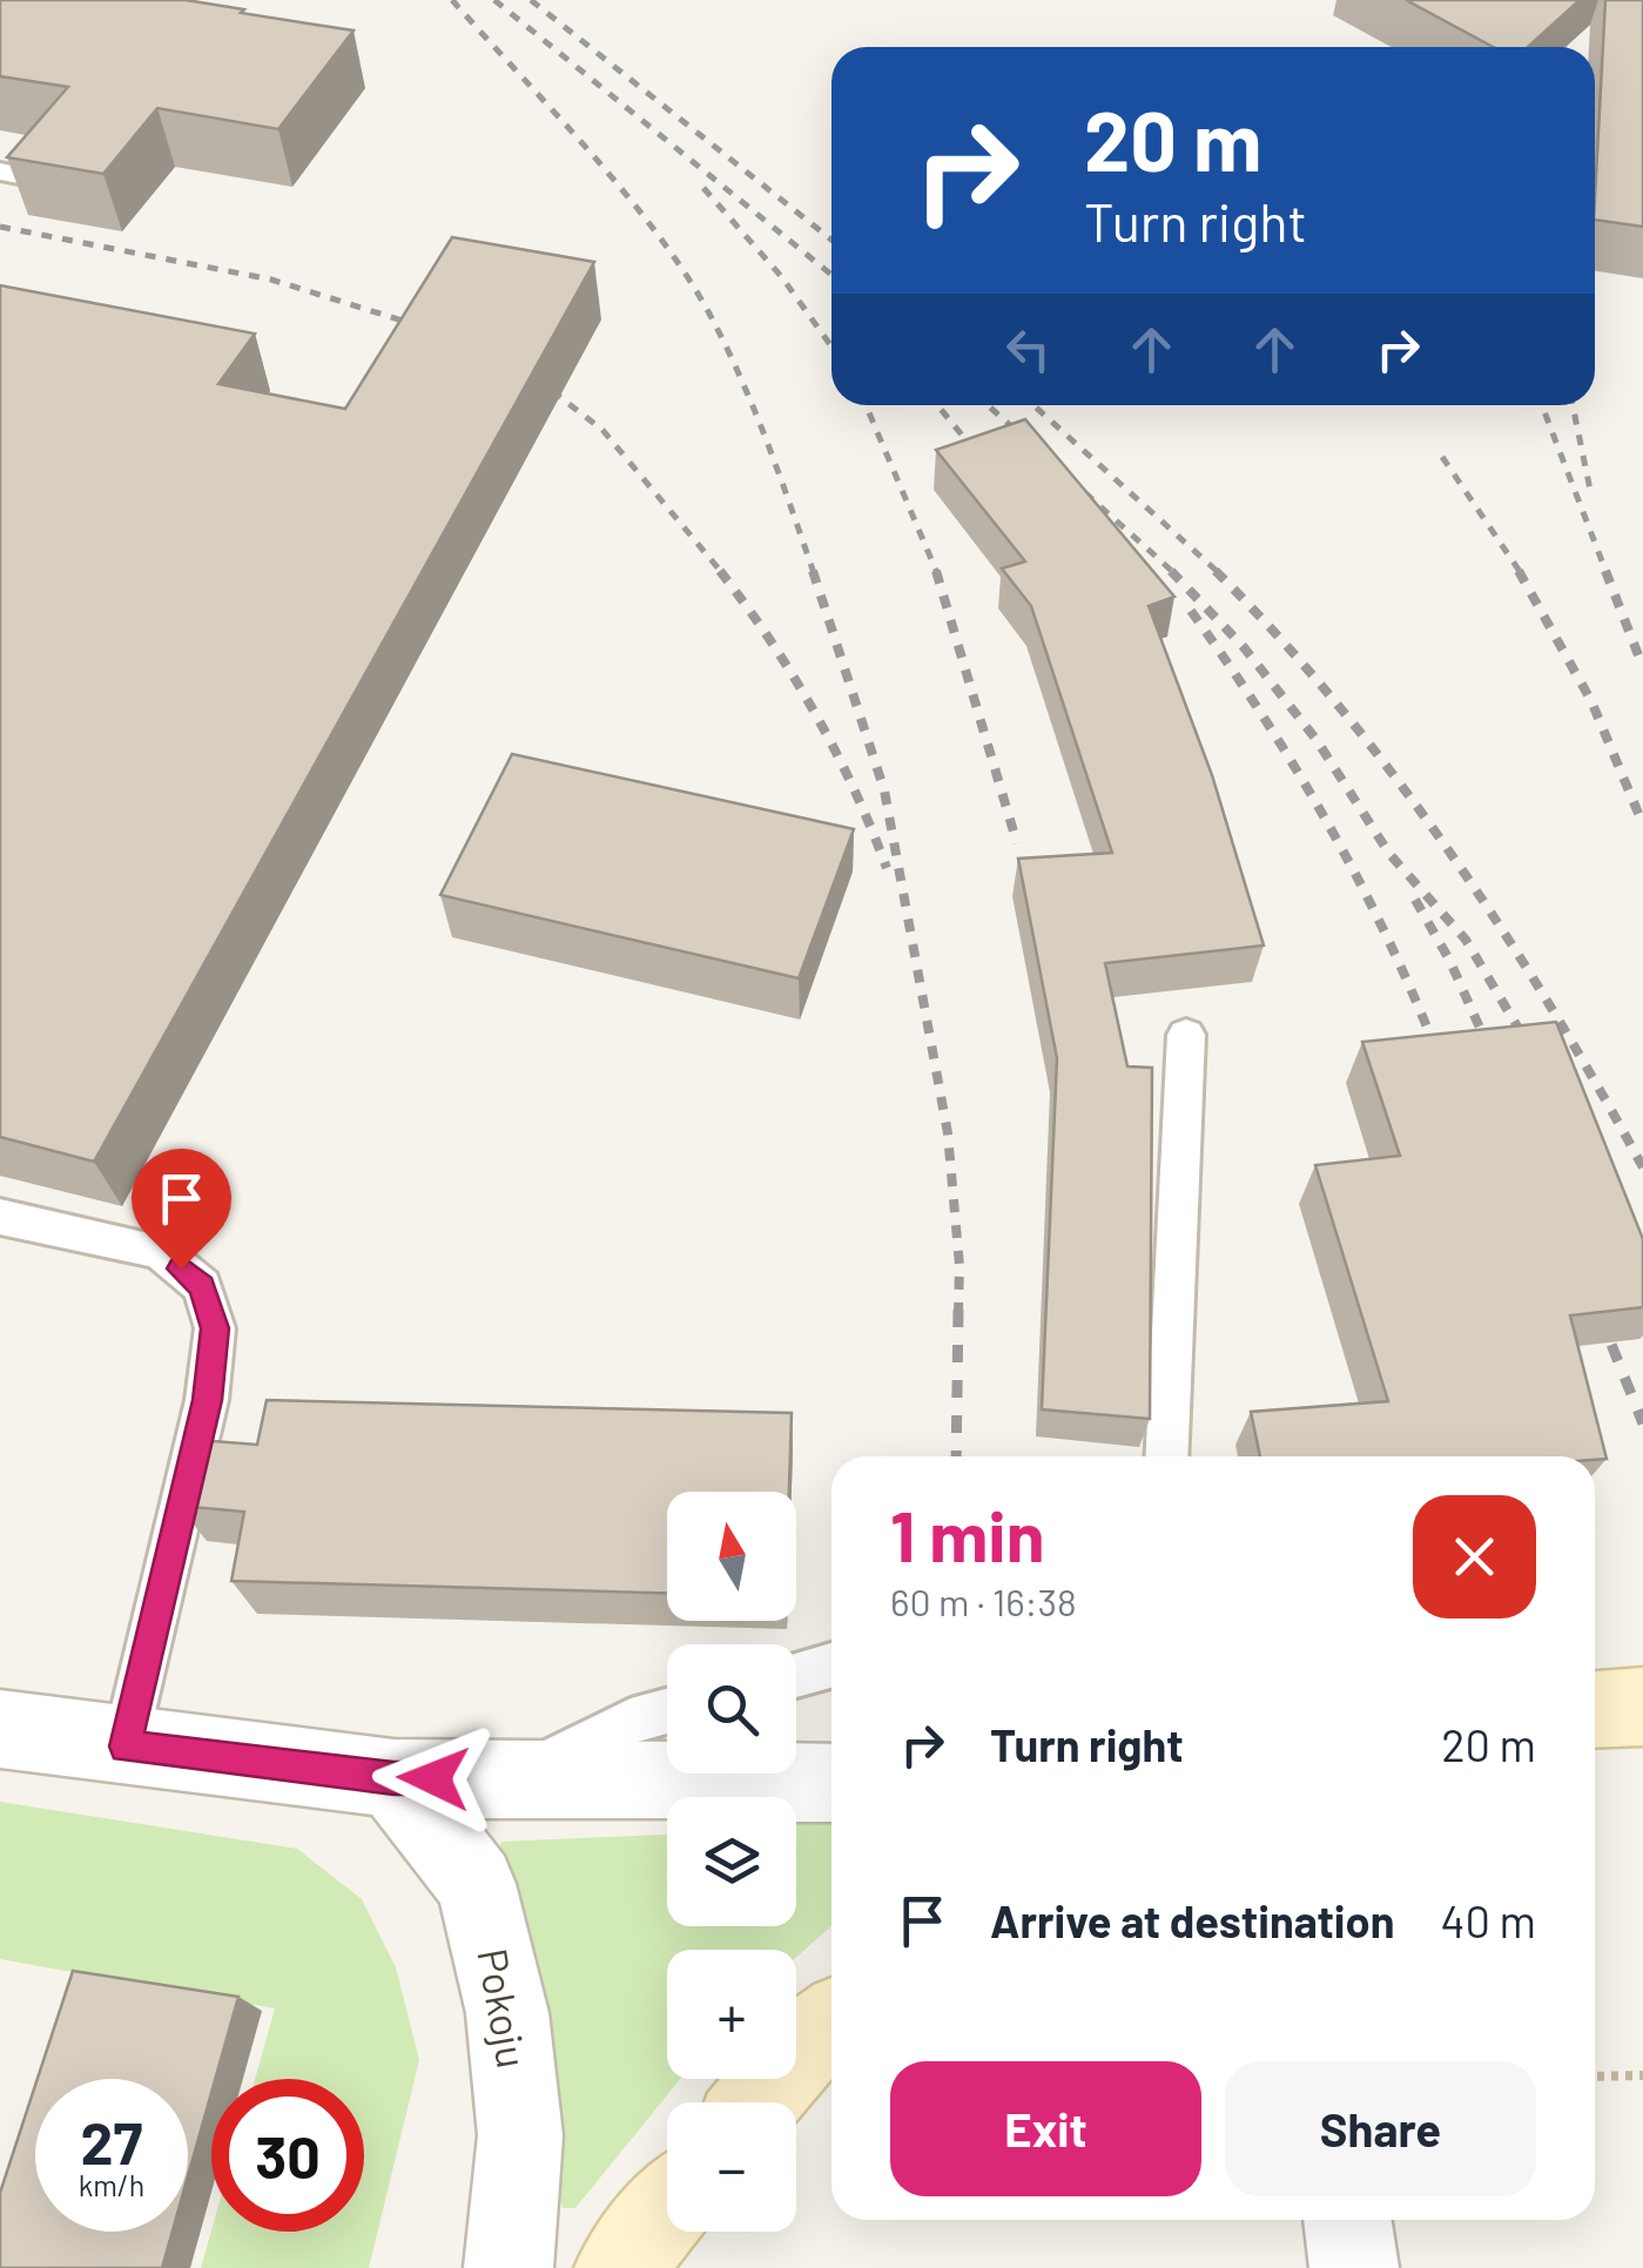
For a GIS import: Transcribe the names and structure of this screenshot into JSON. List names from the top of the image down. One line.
{"streets":{"street":["Pokoju"]},"north":"top","page":{"turn":["20 m","Turn right"],"heading":["1 min","60 m · 16:38"],"map_buttons":["+","−"],"list":[{"name":"Turn right","value":"20 m"},{"name":"Arrive at destination","value":"40 m"}],"buttons":["Exit","Share"],"speed":"27 km/h","limit":"30"}}
